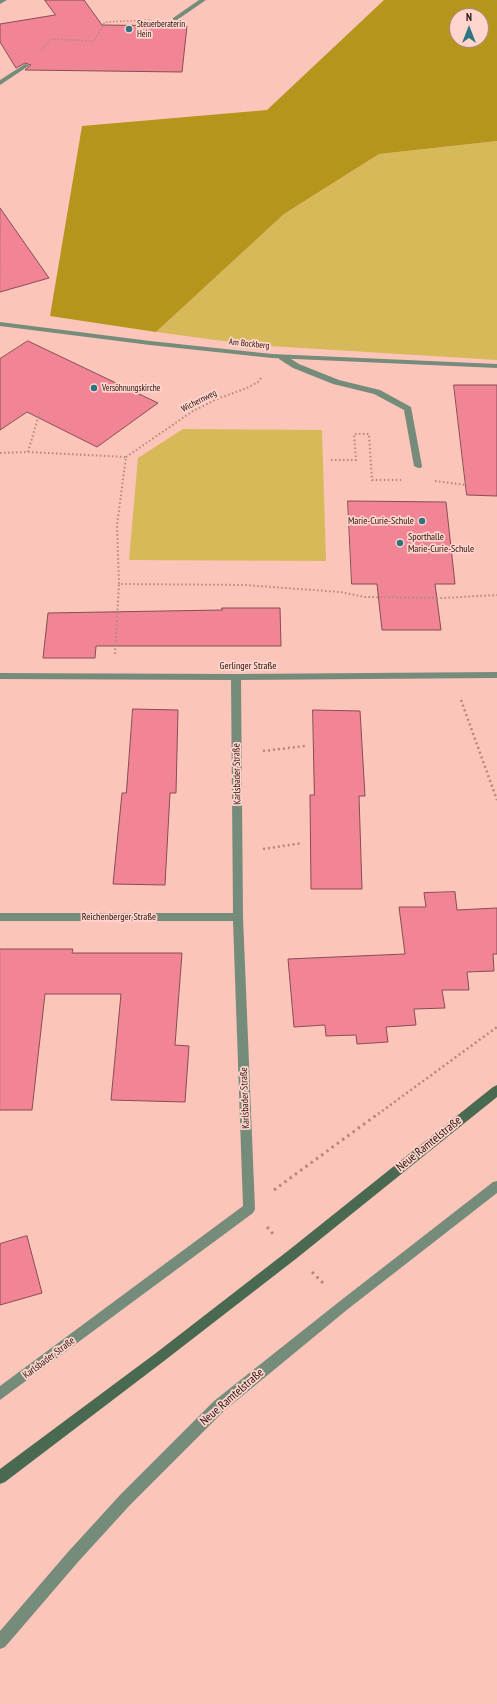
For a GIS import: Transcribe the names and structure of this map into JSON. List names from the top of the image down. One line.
{"streets":{"main road":["Neue Ramtelstraße"],"street":["Am Bockberg","Gerlinger Straße","Karlsbader Straße","Reichenberger Straße"],"path":["Wichernweg"]},"crossings":[["Am Bockberg","Wichernweg"],["Gerlinger Straße","Karlsbader Straße"],["Karlsbader Straße","Reichenberger Straße"]],"places":["Steuerberaterin Hein","Versöhnungskirche","Marie-Curie-Schule","Sporthalle Marie-Curie-Schule"],"north":"top"}
